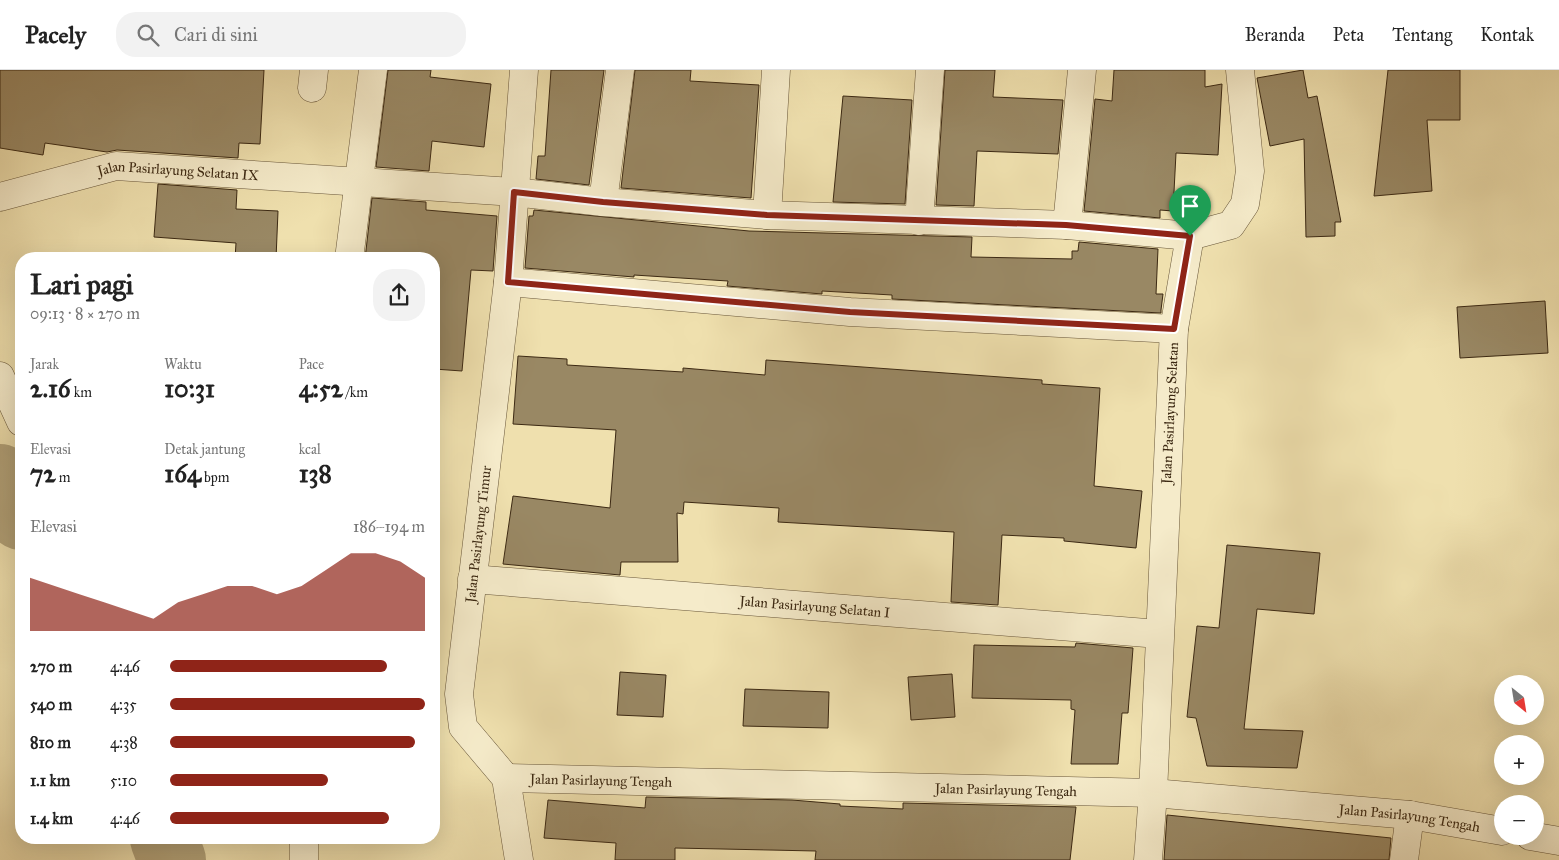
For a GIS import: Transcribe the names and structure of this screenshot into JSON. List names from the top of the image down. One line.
{"streets":{"street":["Jalan Pasirlayung Selatan IX","Jalan Pasirlayung Selatan","Jalan Pasirlayung Timur","Jalan Pasirlayung Selatan I","Jalan Pasirlayung Tengah"]},"crossings":[["Jalan Pasirlayung Selatan","Jalan Pasirlayung Selatan I"],["Jalan Pasirlayung Selatan","Jalan Pasirlayung Tengah"],["Jalan Pasirlayung Timur","Jalan Pasirlayung Selatan I"],["Jalan Pasirlayung Timur","Jalan Pasirlayung Tengah"]],"north":"bottom right","page":{"header":"Pacely","search":"Cari di sini","nav":["Beranda","Peta","Tentang","Kontak"],"heading":["Lari pagi","09:13 · 8 × 270 m"],"stats":[["Jarak","2.16 km"],["Waktu","10:31"],["Pace","4:52 /km"],["Elevasi","72 m"],["Detak jantung","164 bpm"],["kcal","138"]],"chart":["Elevasi","186–194 m"],"list":[{"name":"270 m","note":"4:46"},{"name":"540 m","note":"4:35"},{"name":"810 m","note":"4:38"},{"name":"1.1 km","note":"5:10"},{"name":"1.4 km","note":"4:46"}],"map_buttons":["+","−"]}}
